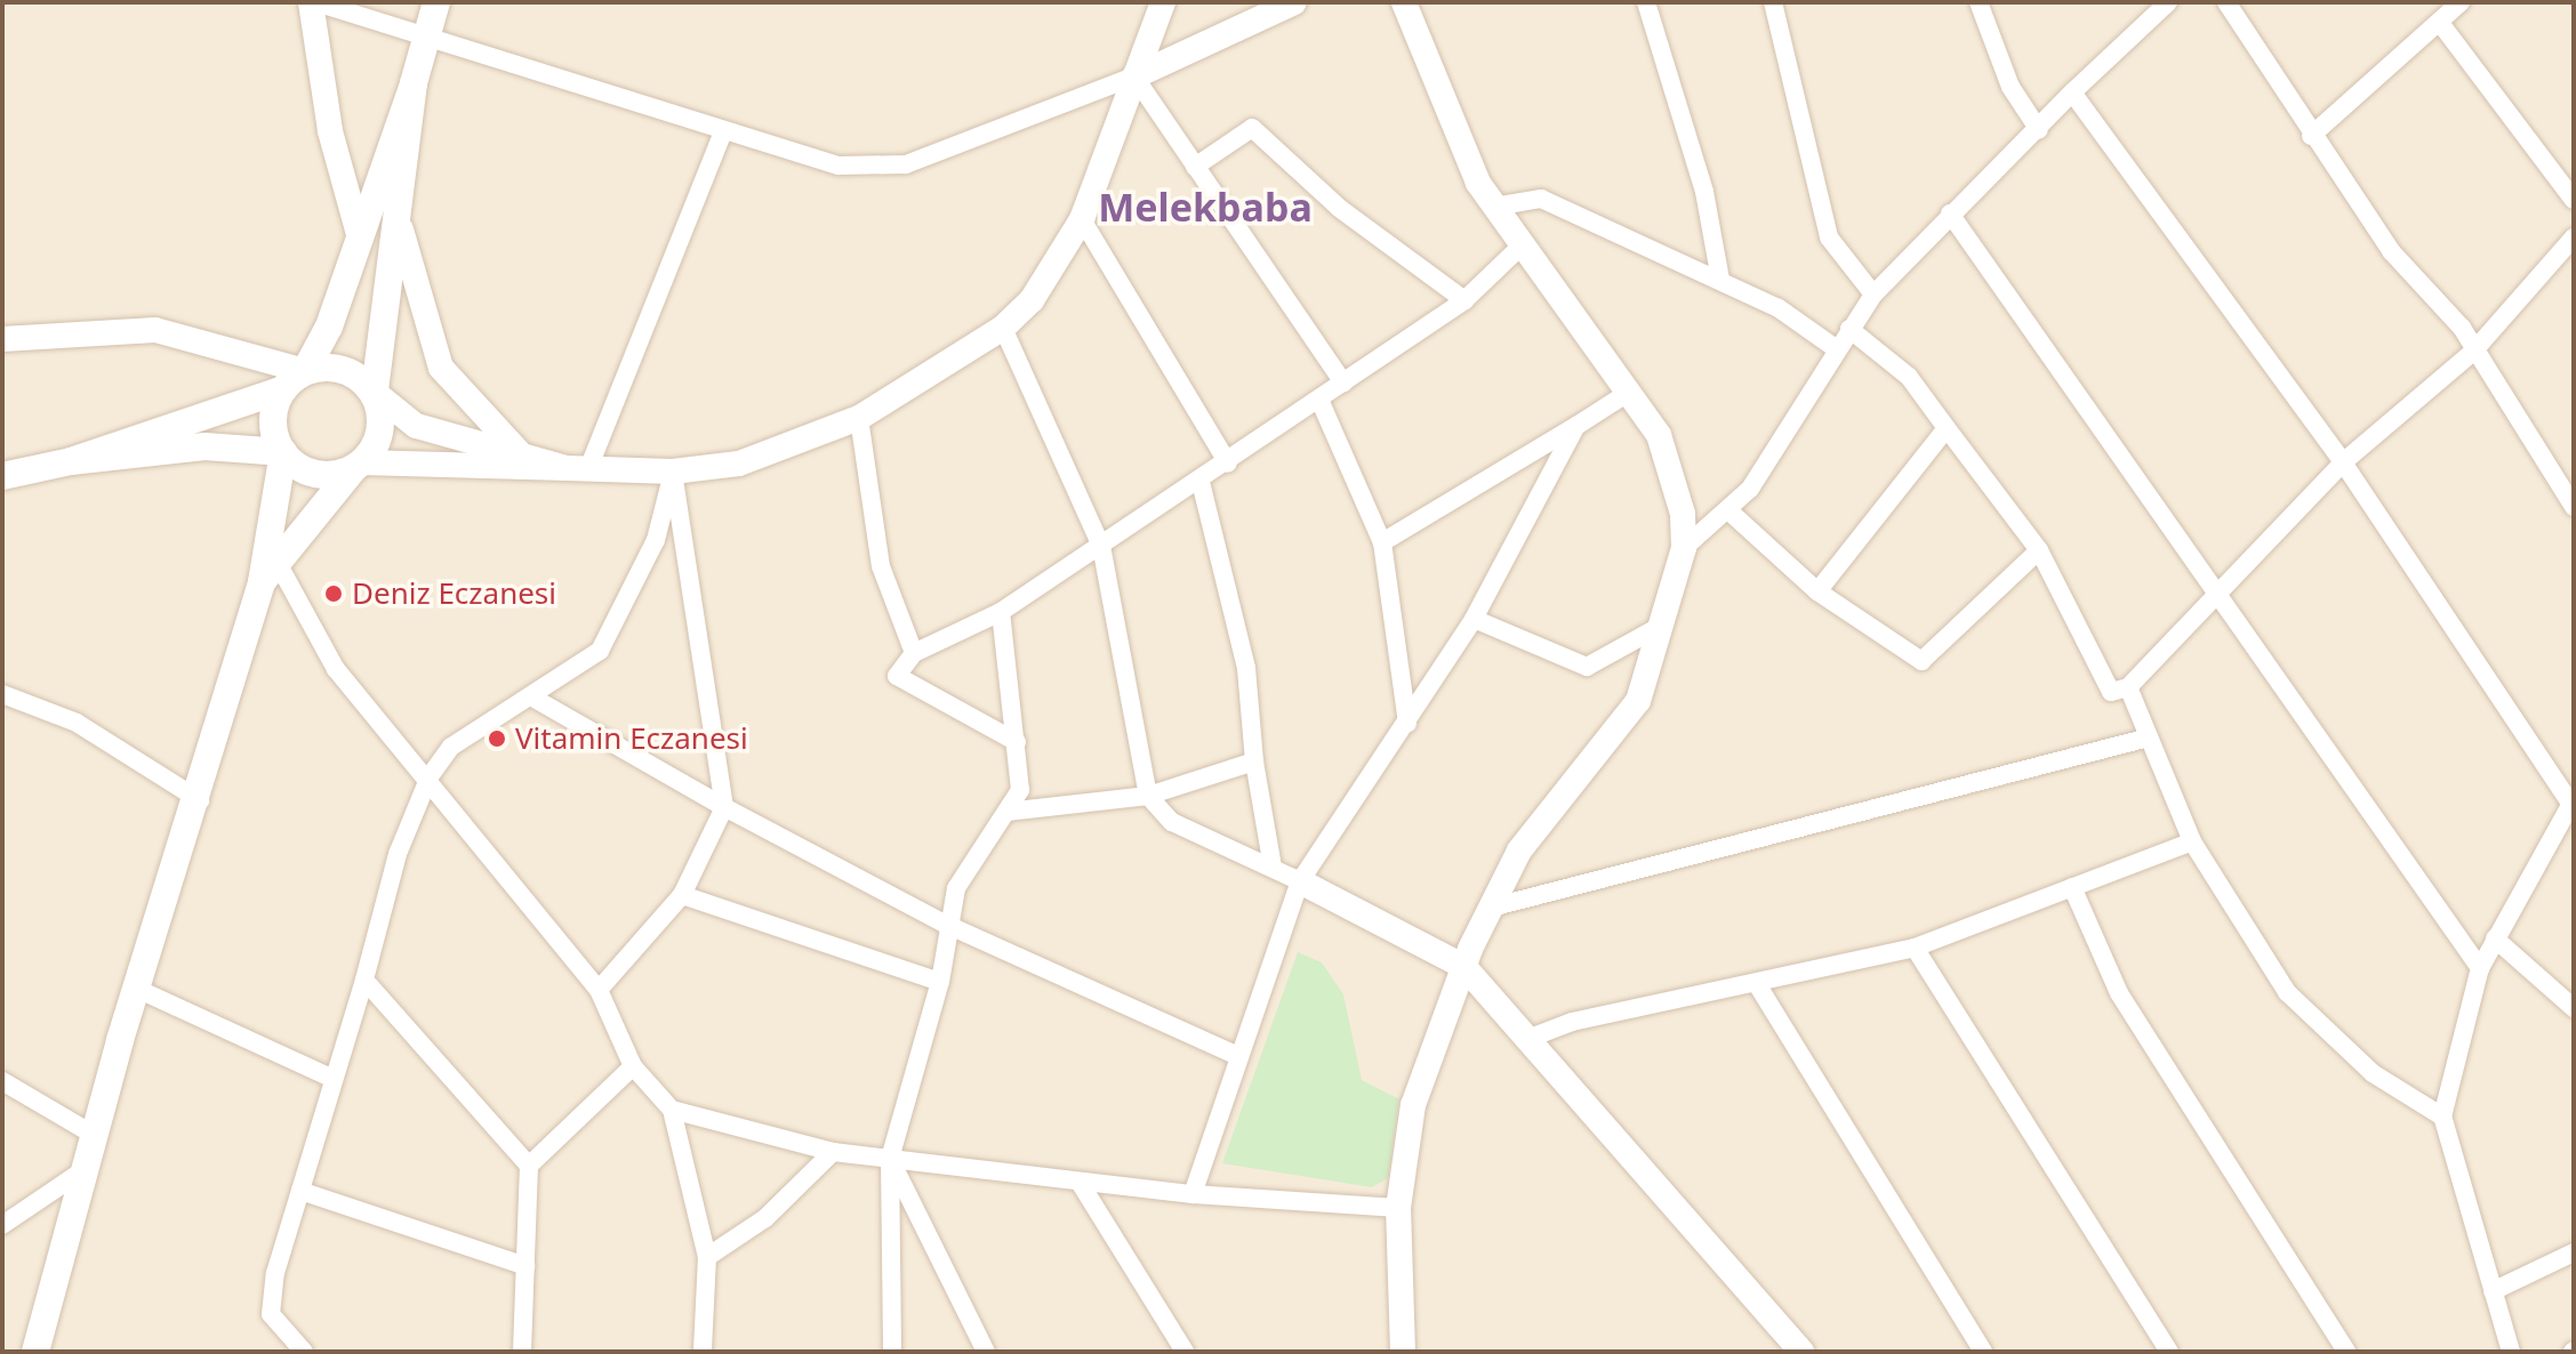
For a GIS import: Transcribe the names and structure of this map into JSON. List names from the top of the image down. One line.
{"districts":["Melekbaba"],"places":["Deniz Eczanesi","Vitamin Eczanesi"]}
